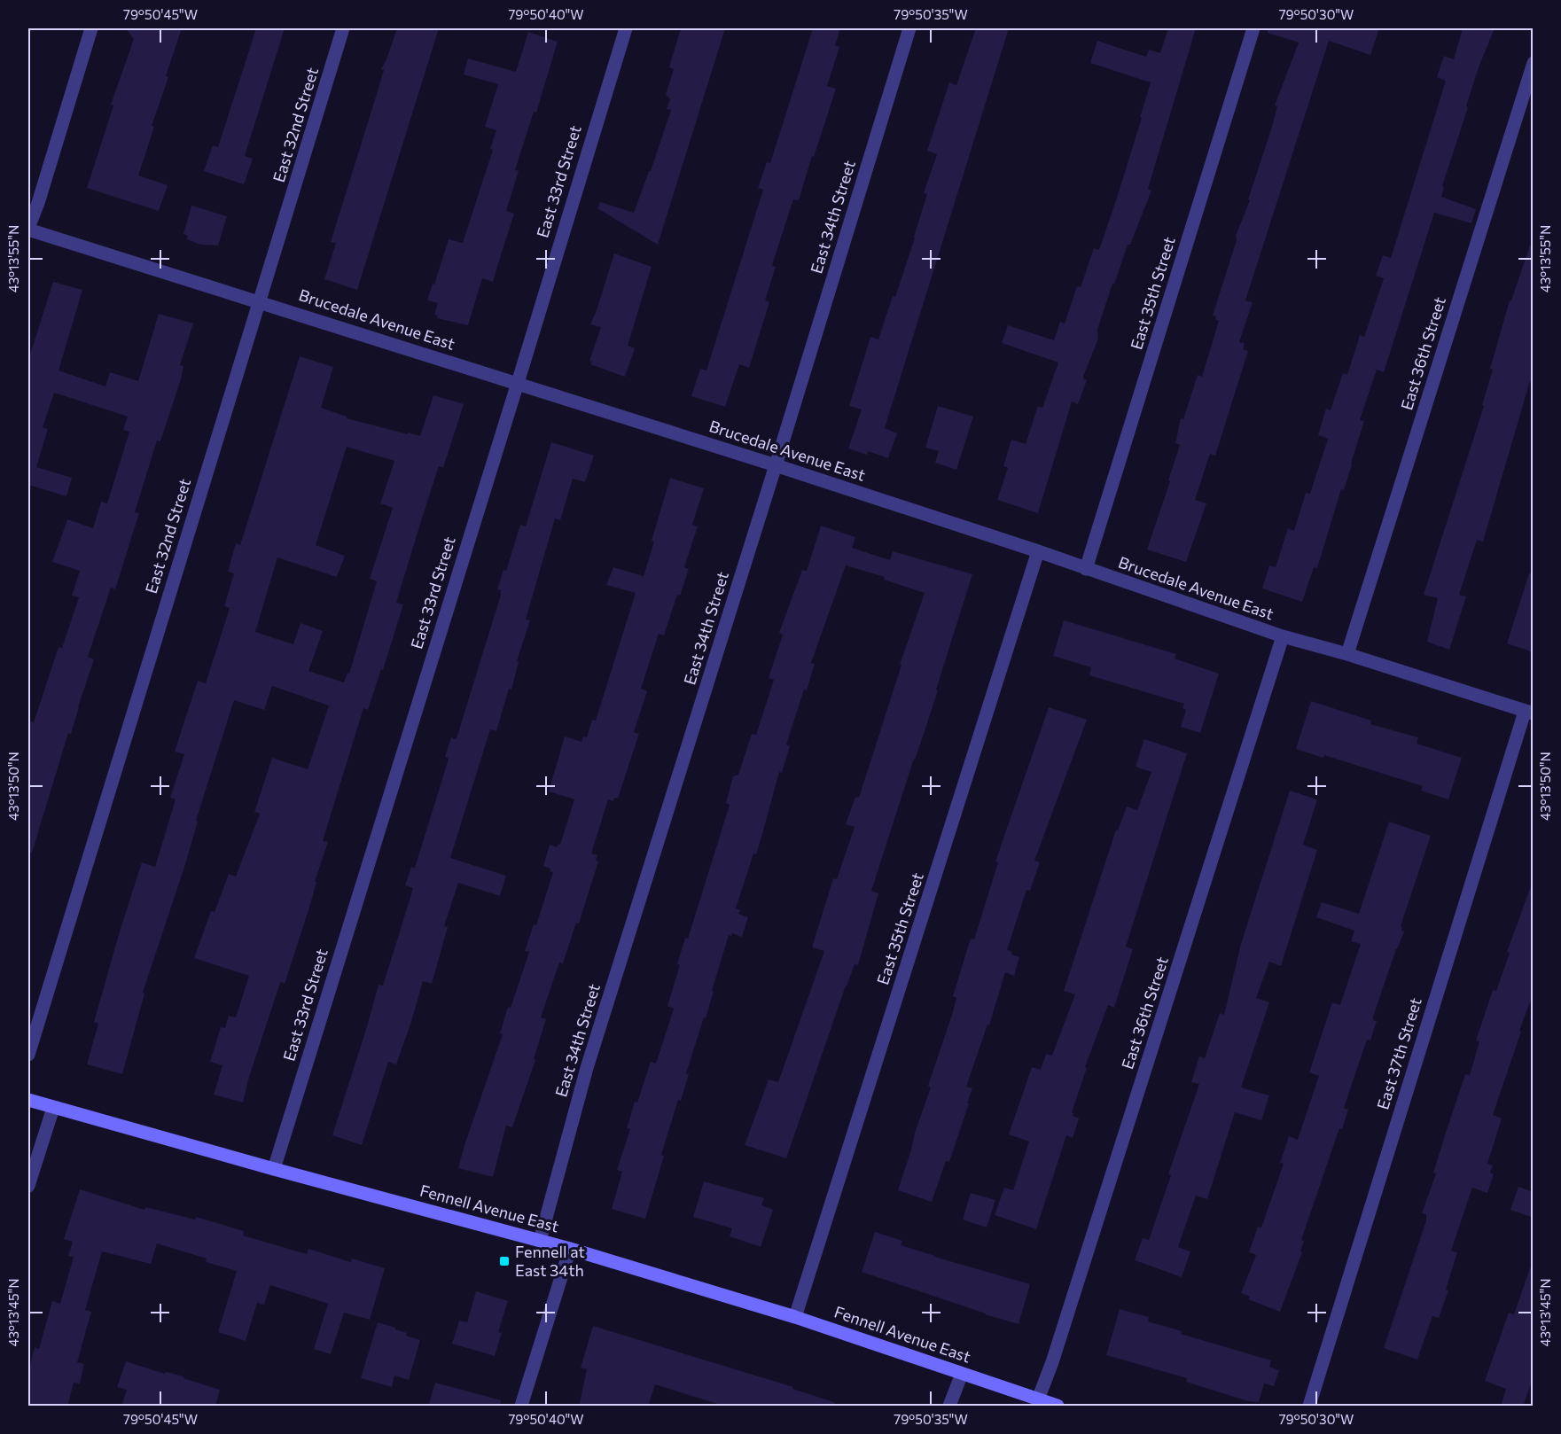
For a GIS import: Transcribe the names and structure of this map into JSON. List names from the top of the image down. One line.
{"streets":{"main road":["Fennell Avenue East"],"street":["East 32nd Street","East 33rd Street","East 34th Street","East 35th Street","Brucedale Avenue East","East 36th Street","East 37th Street"]},"crossings":[["East 32nd Street","Brucedale Avenue East"],["East 33rd Street","Brucedale Avenue East"],["East 33rd Street","Fennell Avenue East"],["East 34th Street","Brucedale Avenue East"],["East 34th Street","Fennell Avenue East"],["East 35th Street","Brucedale Avenue East"],["East 35th Street","Fennell Avenue East"],["Brucedale Avenue East","East 36th Street"],["Brucedale Avenue East","East 37th Street"],["East 36th Street","Fennell Avenue East"]],"places":{"transit":["Fennell at East 34th"]},"coordinates":["79°50'45\"W","79°50'40\"W","79°50'35\"W","79°50'30\"W","43°13'55\"N","43°13'50\"N","43°13'45\"N"]}
